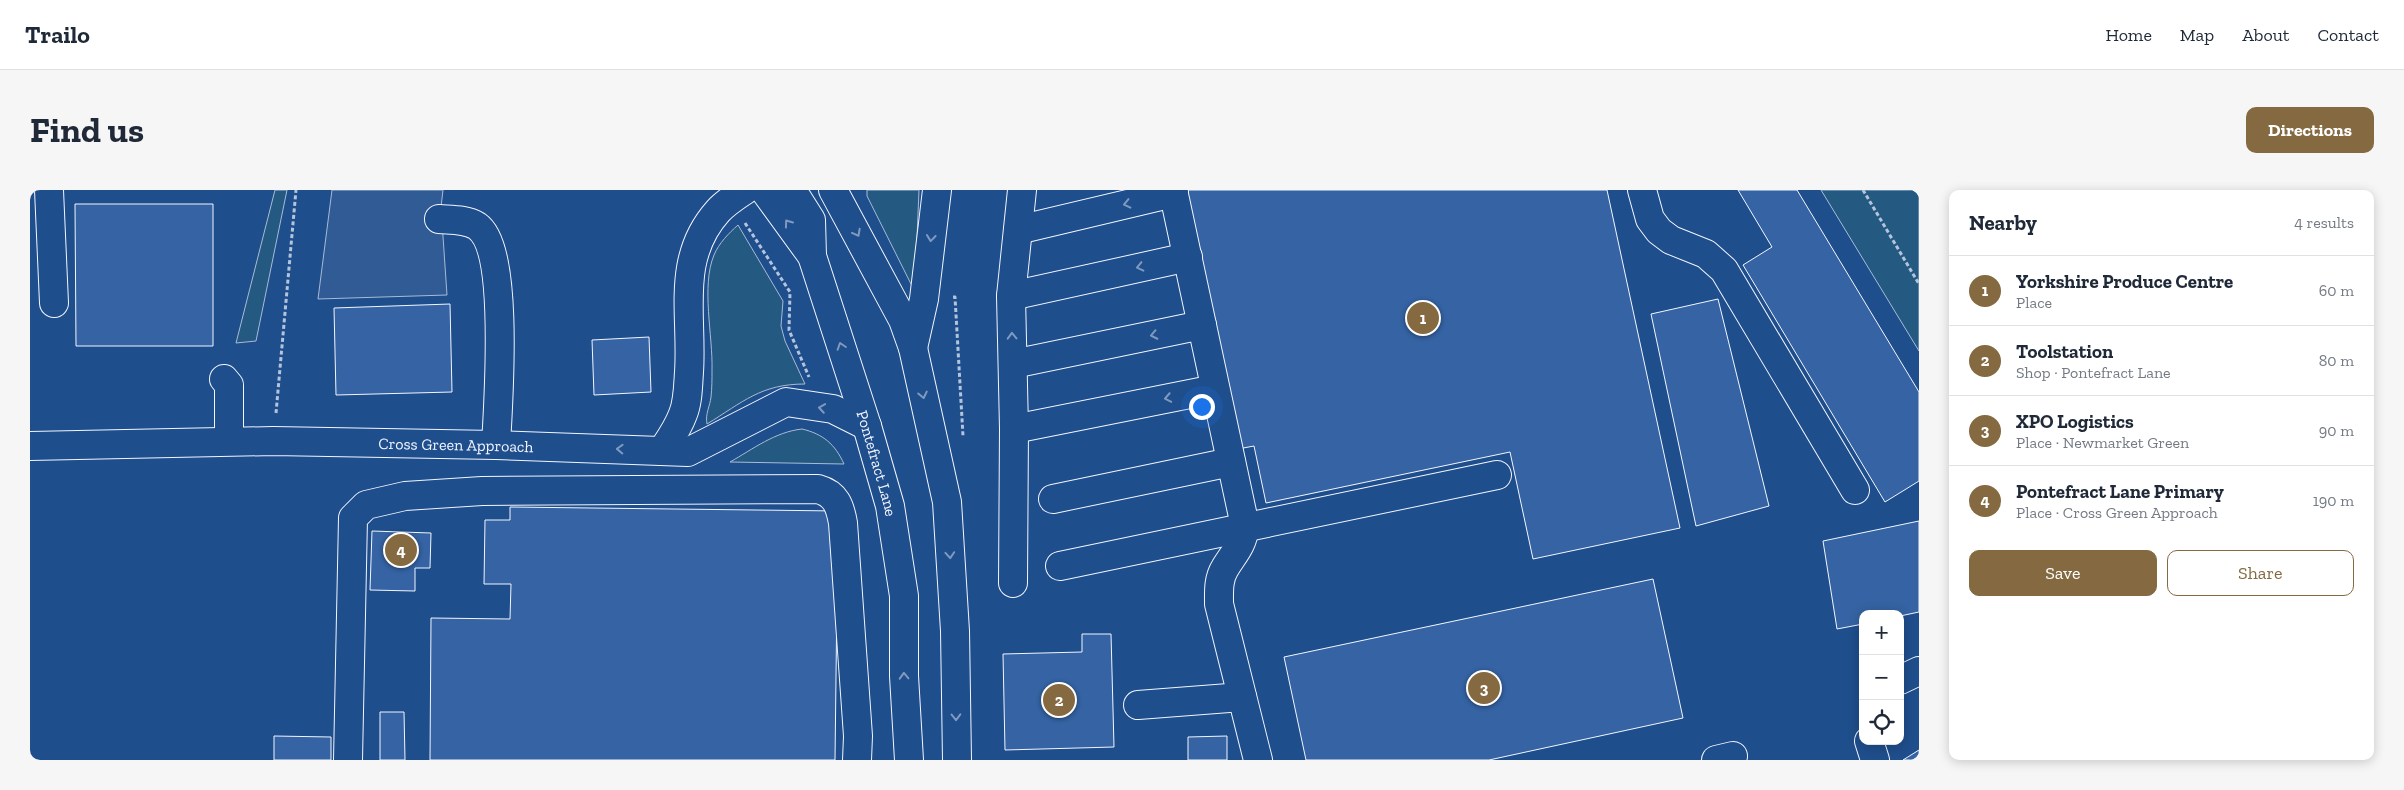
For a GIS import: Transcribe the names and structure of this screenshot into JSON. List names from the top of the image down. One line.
{"streets":{"main road":["Cross Green Approach","Pontefract Lane"]},"crossings":[["Cross Green Approach","Pontefract Lane"]],"one_way":["Cross Green Approach"],"page":{"header":"Trailo","nav":["Home","Map","About","Contact"],"buttons":["Directions",["Save","Share"]],"title":"Find us","heading":["Nearby","4 results"],"list":[{"mark":"1","name":"Yorkshire Produce Centre","note":"Place","value":"60 m"},{"mark":"2","name":"Toolstation","note":"Shop · Pontefract Lane","value":"80 m"},{"mark":"3","name":"XPO Logistics","note":"Place · Newmarket Green","value":"90 m"},{"mark":"4","name":"Pontefract Lane Primary","note":"Place · Cross Green Approach","value":"190 m"}],"pins":["1","4","3","2"],"map_buttons":["+","−"]}}
